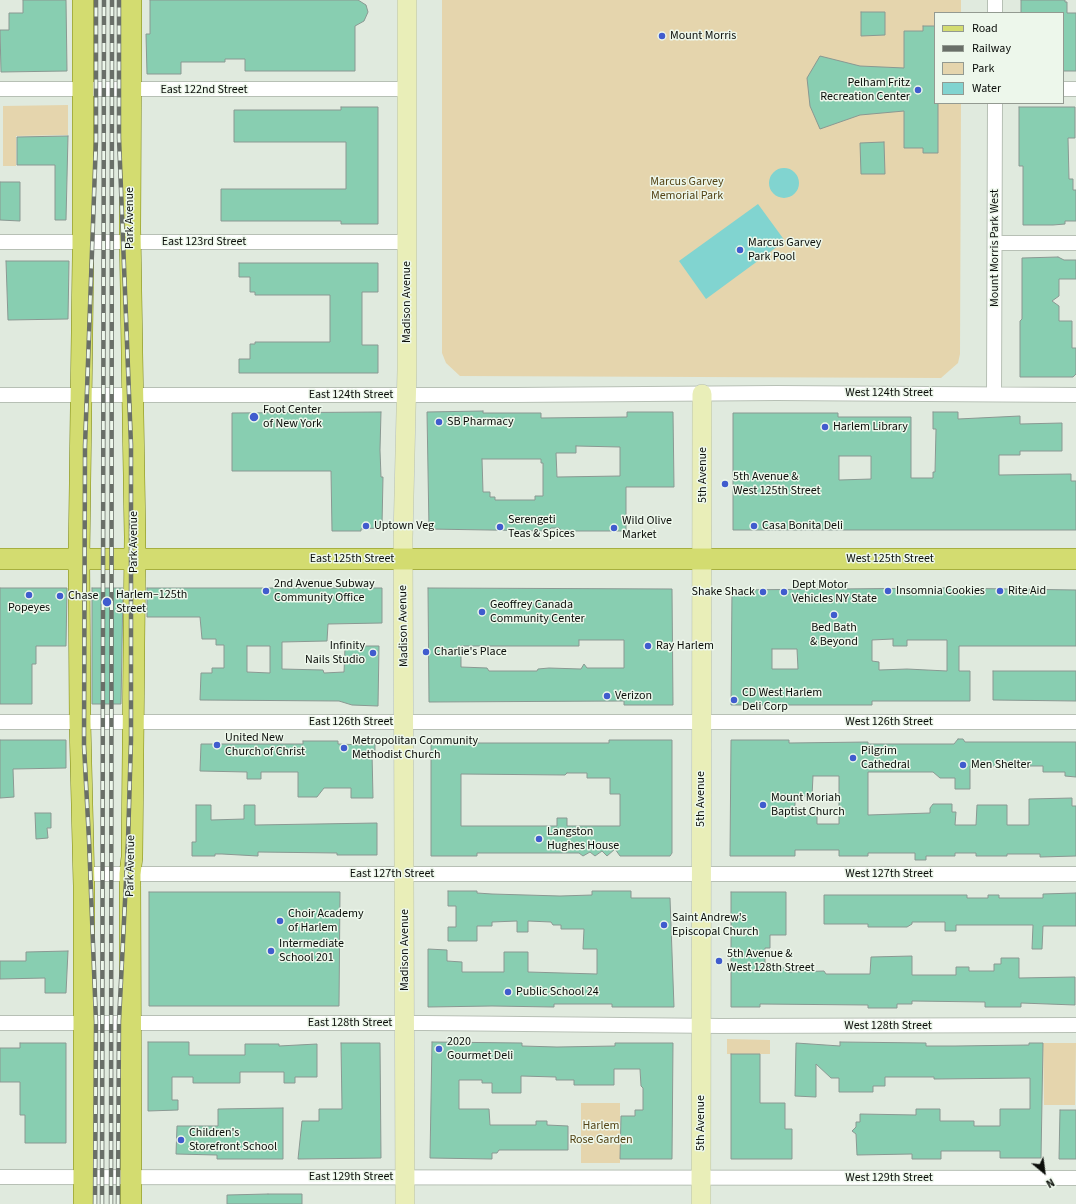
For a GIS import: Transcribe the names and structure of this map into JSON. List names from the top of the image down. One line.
{"streets":{"main road":["Park Avenue","Madison Avenue","5th Avenue","East 125th Street","West 125th Street"],"street":["East 122nd Street","East 123rd Street","Mount Morris Park West","West 124th Street","East 124th Street","East 126th Street","West 126th Street","East 127th Street","West 127th Street","East 128th Street","West 128th Street","East 129th Street","West 129th Street"]},"crossings":[["East 122nd Street","Park Avenue"],["East 122nd Street","Madison Avenue"],["Park Avenue","East 123rd Street"],["Park Avenue","East 124th Street"],["Park Avenue","East 125th Street"],["Park Avenue","East 126th Street"],["Park Avenue","East 127th Street"],["Park Avenue","East 128th Street"],["Park Avenue","East 129th Street"],["East 123rd Street","Madison Avenue"],["Mount Morris Park West","West 124th Street"],["Madison Avenue","East 124th Street"],["Madison Avenue","East 125th Street"],["Madison Avenue","East 126th Street"],["Madison Avenue","East 127th Street"],["Madison Avenue","East 128th Street"],["Madison Avenue","East 129th Street"],["West 124th Street","East 124th Street"],["West 124th Street","5th Avenue"],["East 124th Street","5th Avenue"],["5th Avenue","East 125th Street"],["5th Avenue","West 125th Street"],["5th Avenue","East 126th Street"],["5th Avenue","West 126th Street"],["5th Avenue","East 127th Street"],["5th Avenue","West 127th Street"],["5th Avenue","East 128th Street"],["5th Avenue","West 128th Street"],["5th Avenue","East 129th Street"],["5th Avenue","West 129th Street"],["East 125th Street","West 125th Street"],["East 126th Street","West 126th Street"],["East 127th Street","West 127th Street"],["East 128th Street","West 128th Street"],["East 129th Street","West 129th Street"]],"parks":["Marcus Garvey Memorial Park","Harlem Rose Garden"],"places":["Mount Morris","Pelham Fritz Recreation Center","Marcus Garvey Park Pool","Foot Center of New York","SB Pharmacy","Harlem Library","5th Avenue & West 125th Street","Uptown Veg","Casa Bonita Deli","Serengeti Teas & Spices","Wild Olive Market","2nd Avenue Subway Community Office","Insomnia Cookies","Rite Aid","Shake Shack","Dept Motor Vehicles NY State","Popeyes","Chase","Harlem–125th Street","Geoffrey Canada Community Center","Bed Bath & Beyond","Ray Harlem","Charlie's Place","Infinity Nails Studio","Verizon","CD West Harlem Deli Corp","United New Church of Christ","Metropolitan Community Methodist Church","Pilgrim Cathedral","Men Shelter","Mount Moriah Baptist Church","Langston Hughes House","Choir Academy of Harlem","Saint Andrew's Episcopal Church","Intermediate School 201","5th Avenue & West 128th Street","Public School 24","2020 Gourmet Deli","Children's Storefront School"],"legend":["Road","Railway","Park","Water"],"north":"bottom right"}
